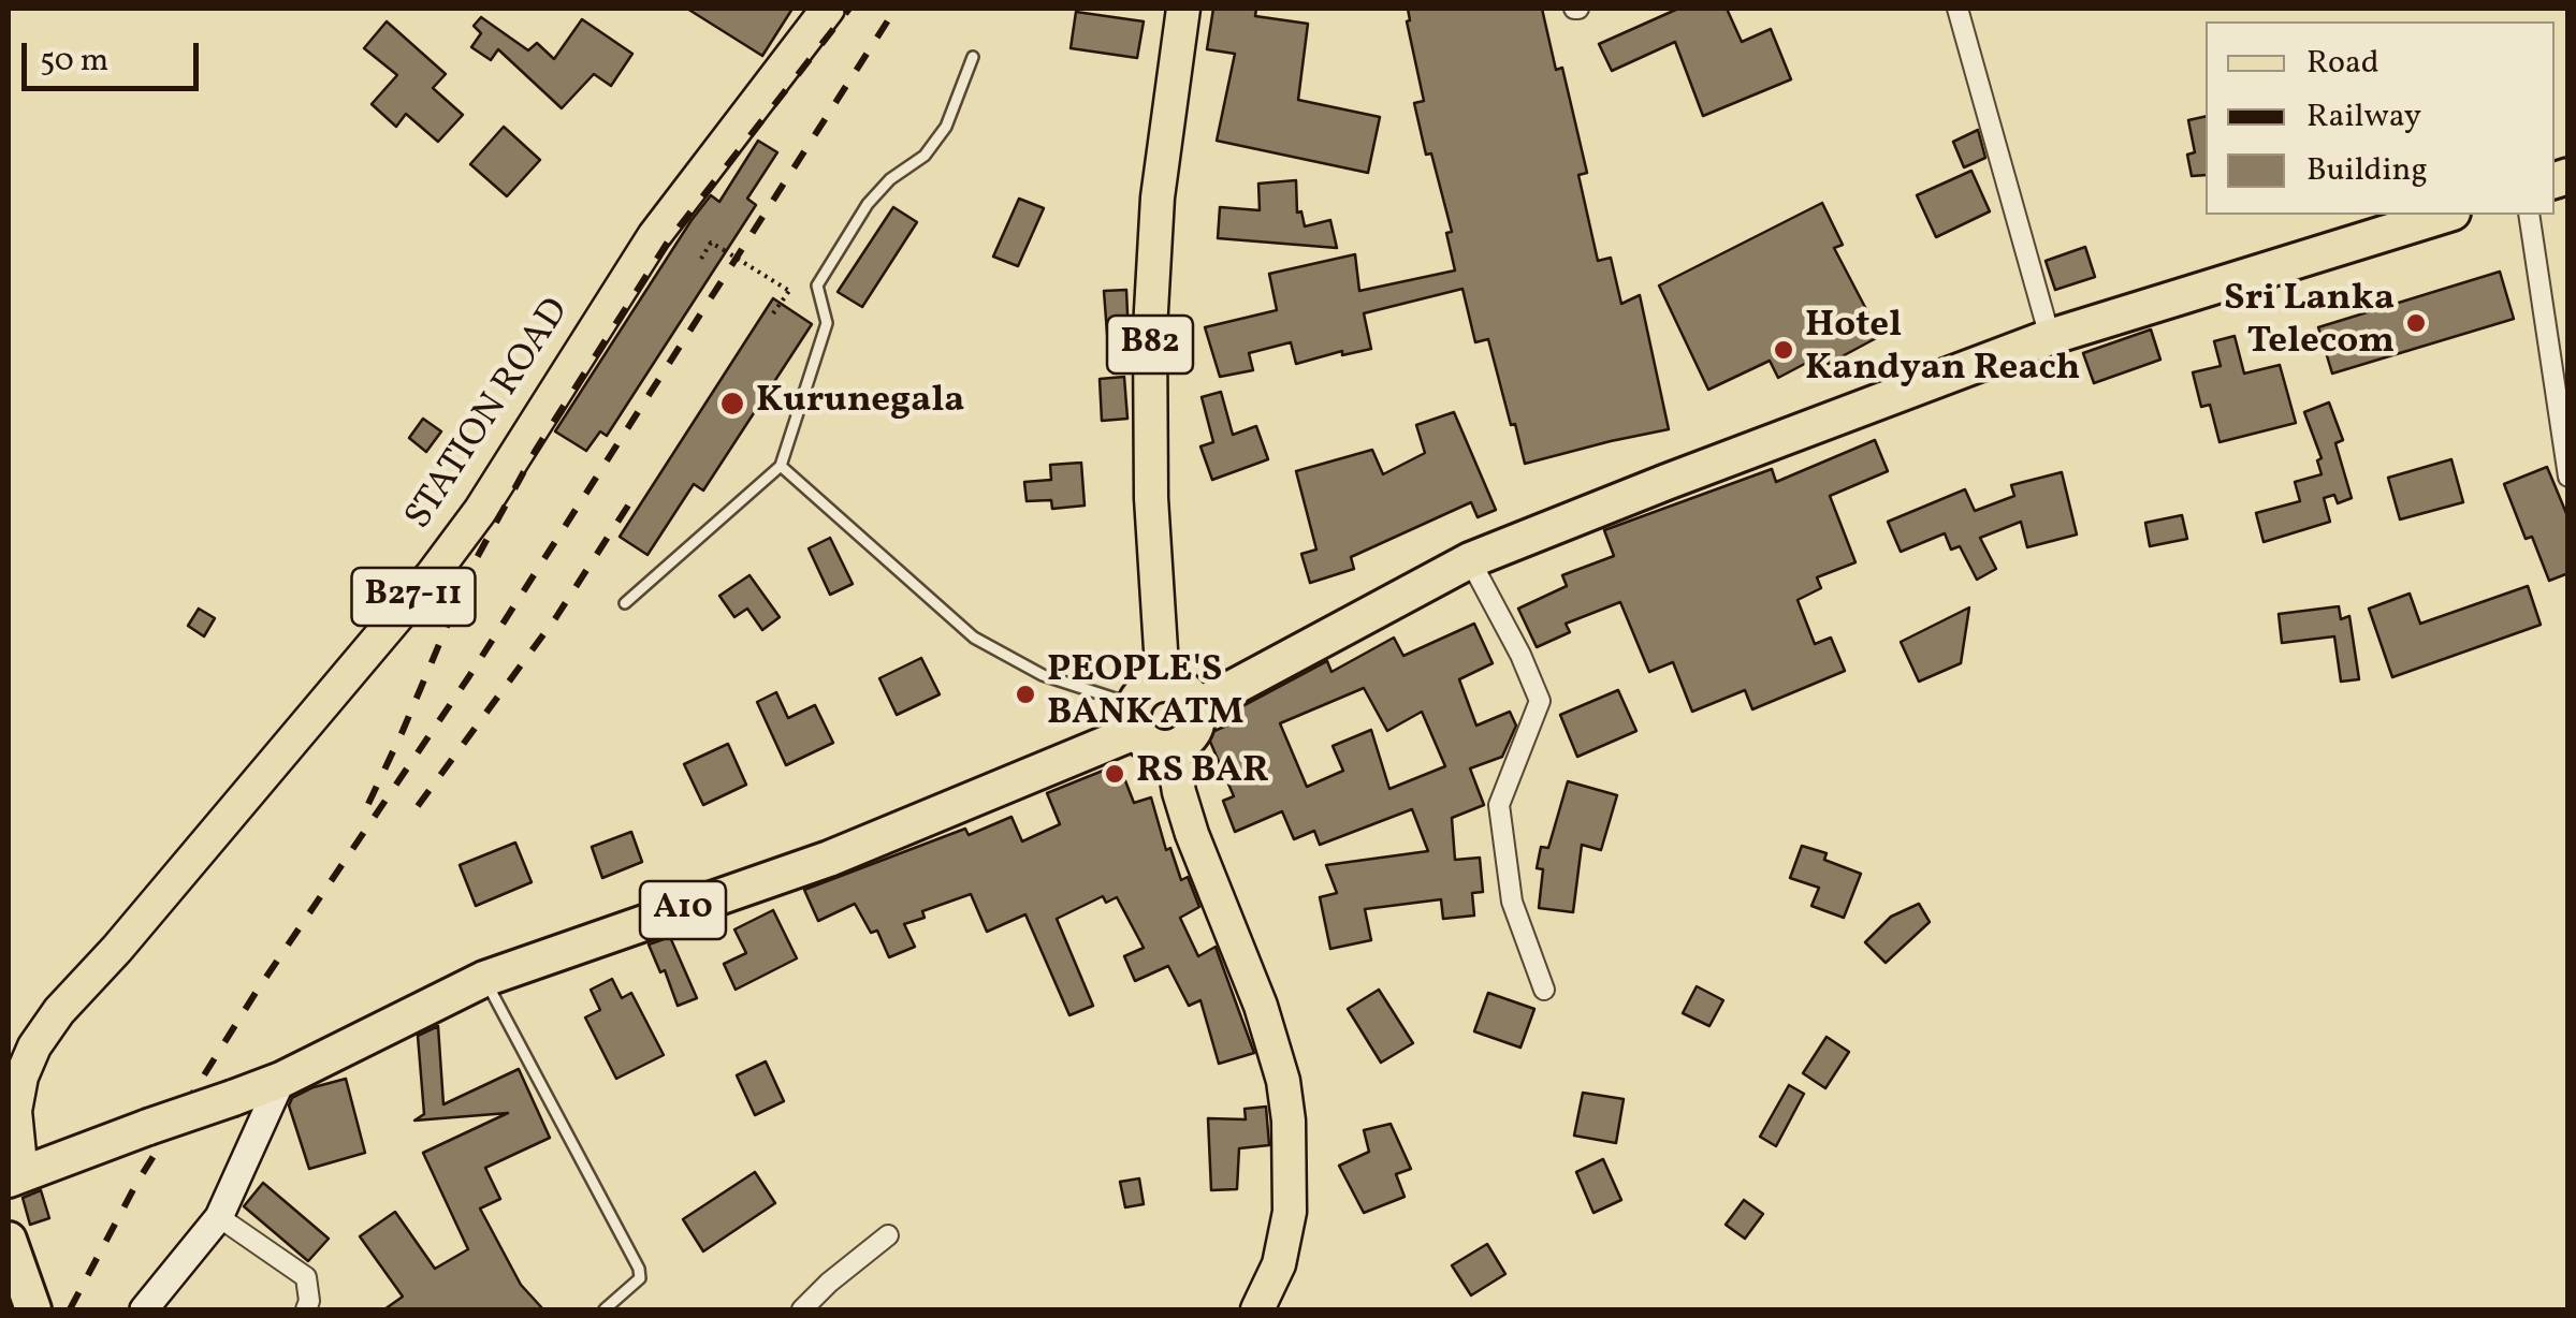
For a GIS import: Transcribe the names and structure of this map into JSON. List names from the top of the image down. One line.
{"streets":{"highway":["A10"],"main road":["B82","STATION ROAD","B27-11"]},"crossings":[["B82","A10"],["STATION ROAD","A10"]],"places":["Sri Lanka Telecom","Hotel Kandyan Reach","Kurunegala","PEOPLE'S BANK ATM","RS BAR"],"legend":["Road","Railway","Building"],"scale_bar":"50 m"}
